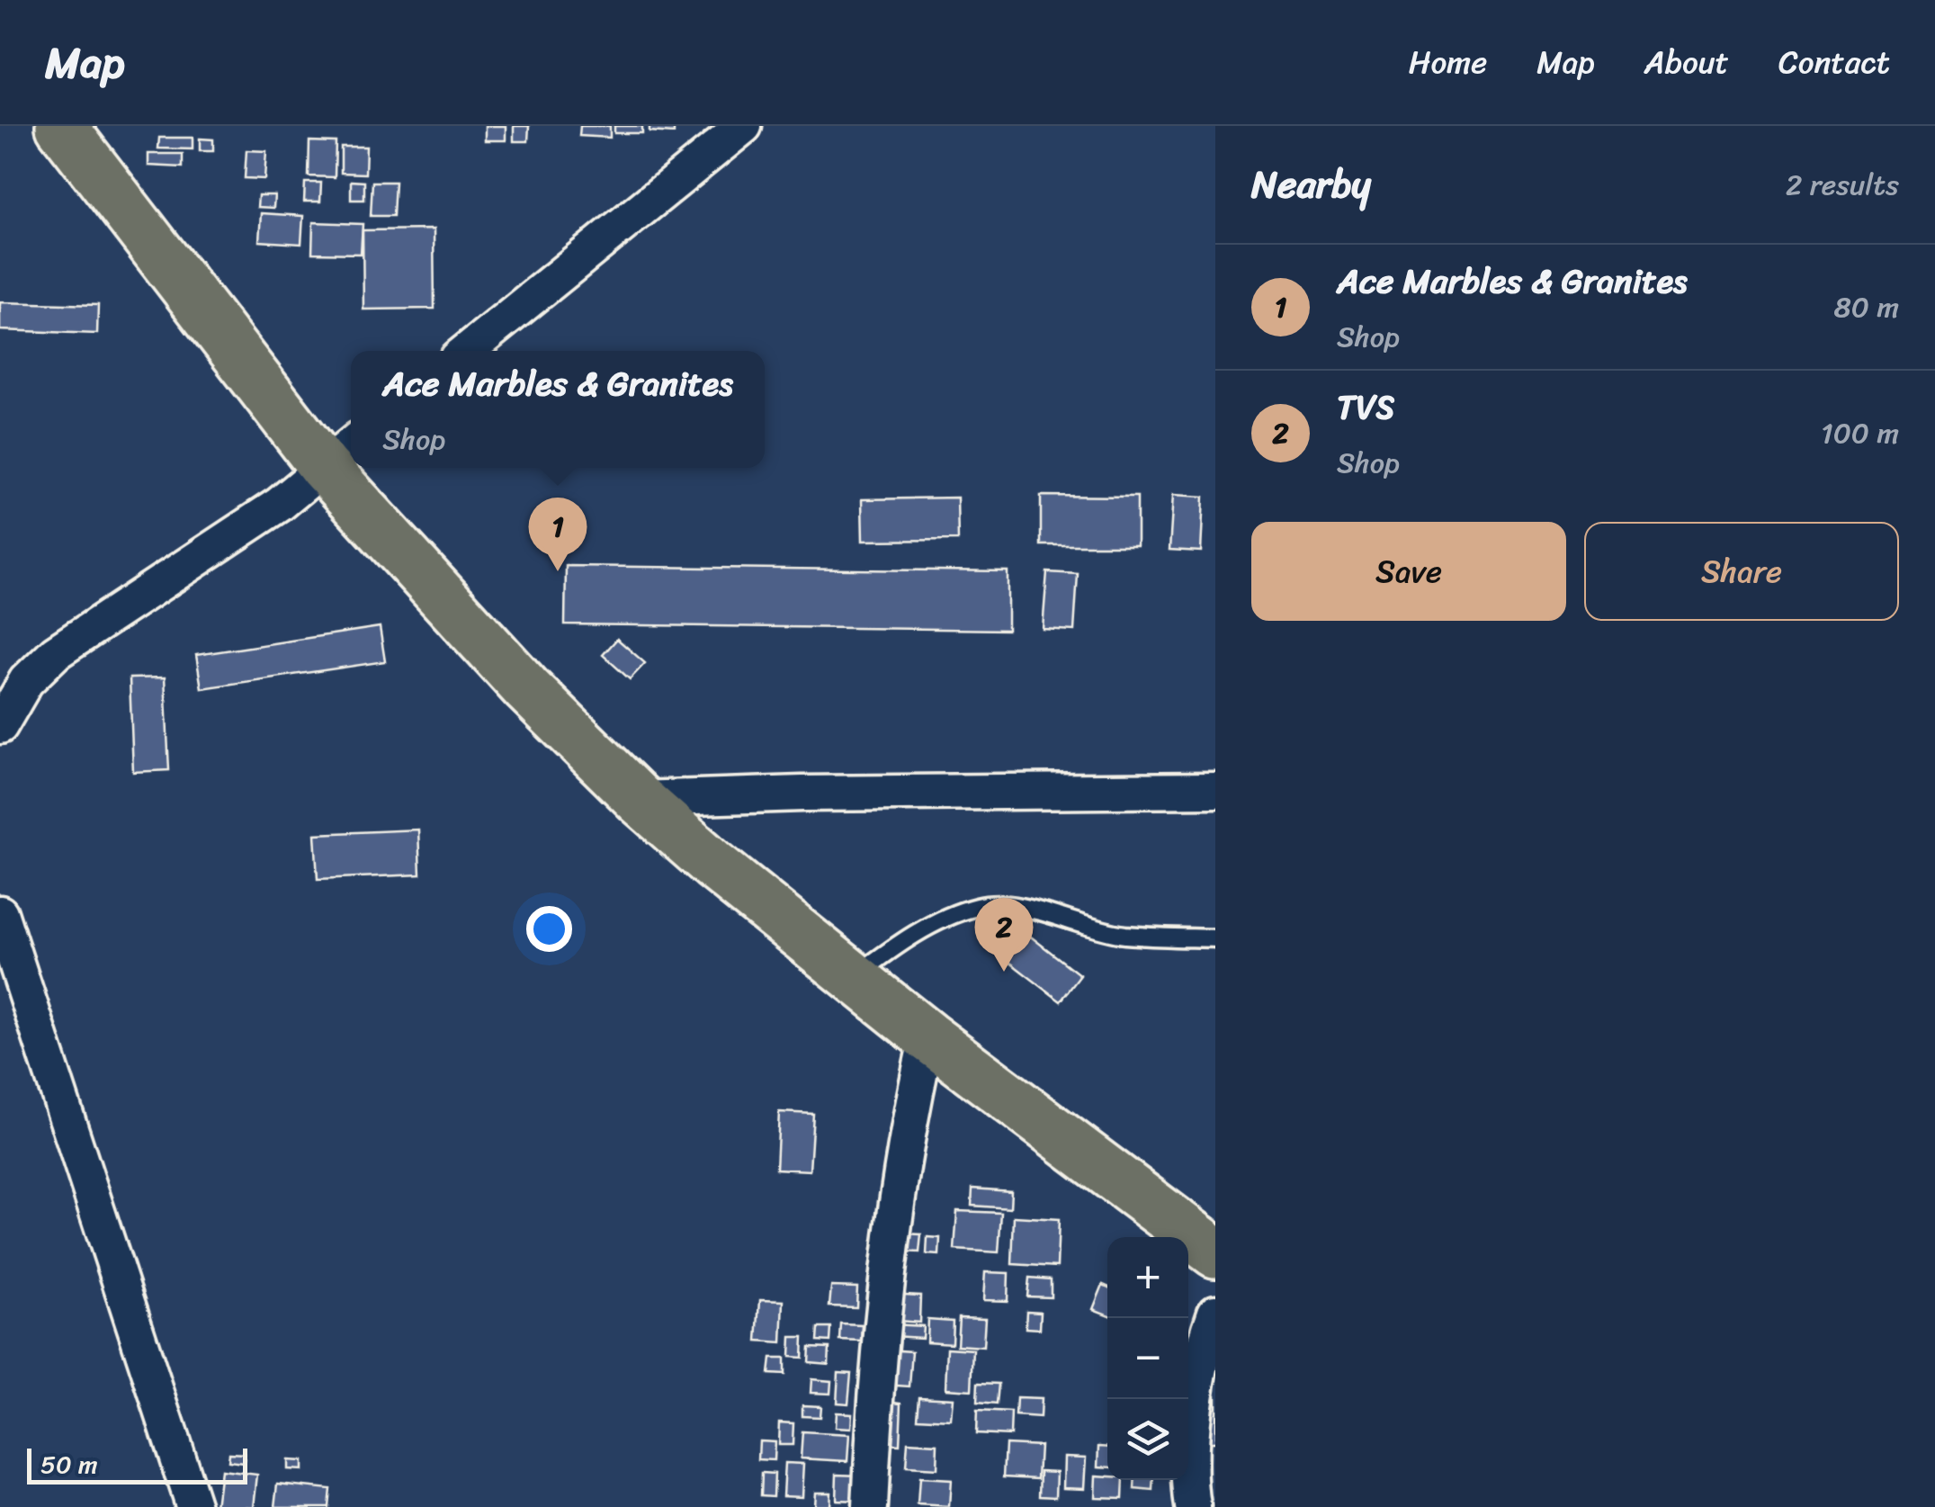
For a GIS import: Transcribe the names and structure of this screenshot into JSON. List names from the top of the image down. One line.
{"scale_bar":"50 m","page":{"header":"Map","nav":["Home","Map","About","Contact"],"heading":["Nearby","2 results"],"list":[{"mark":"1","name":"Ace Marbles & Granites","note":"Shop","value":"80 m"},{"mark":"2","name":"TVS","note":"Shop","value":"100 m"}],"popup":["Ace Marbles & Granites","Shop"],"buttons":["Save","Share"],"pins":["1","2"],"map_buttons":["+","−"],"scale":"50 m"}}
